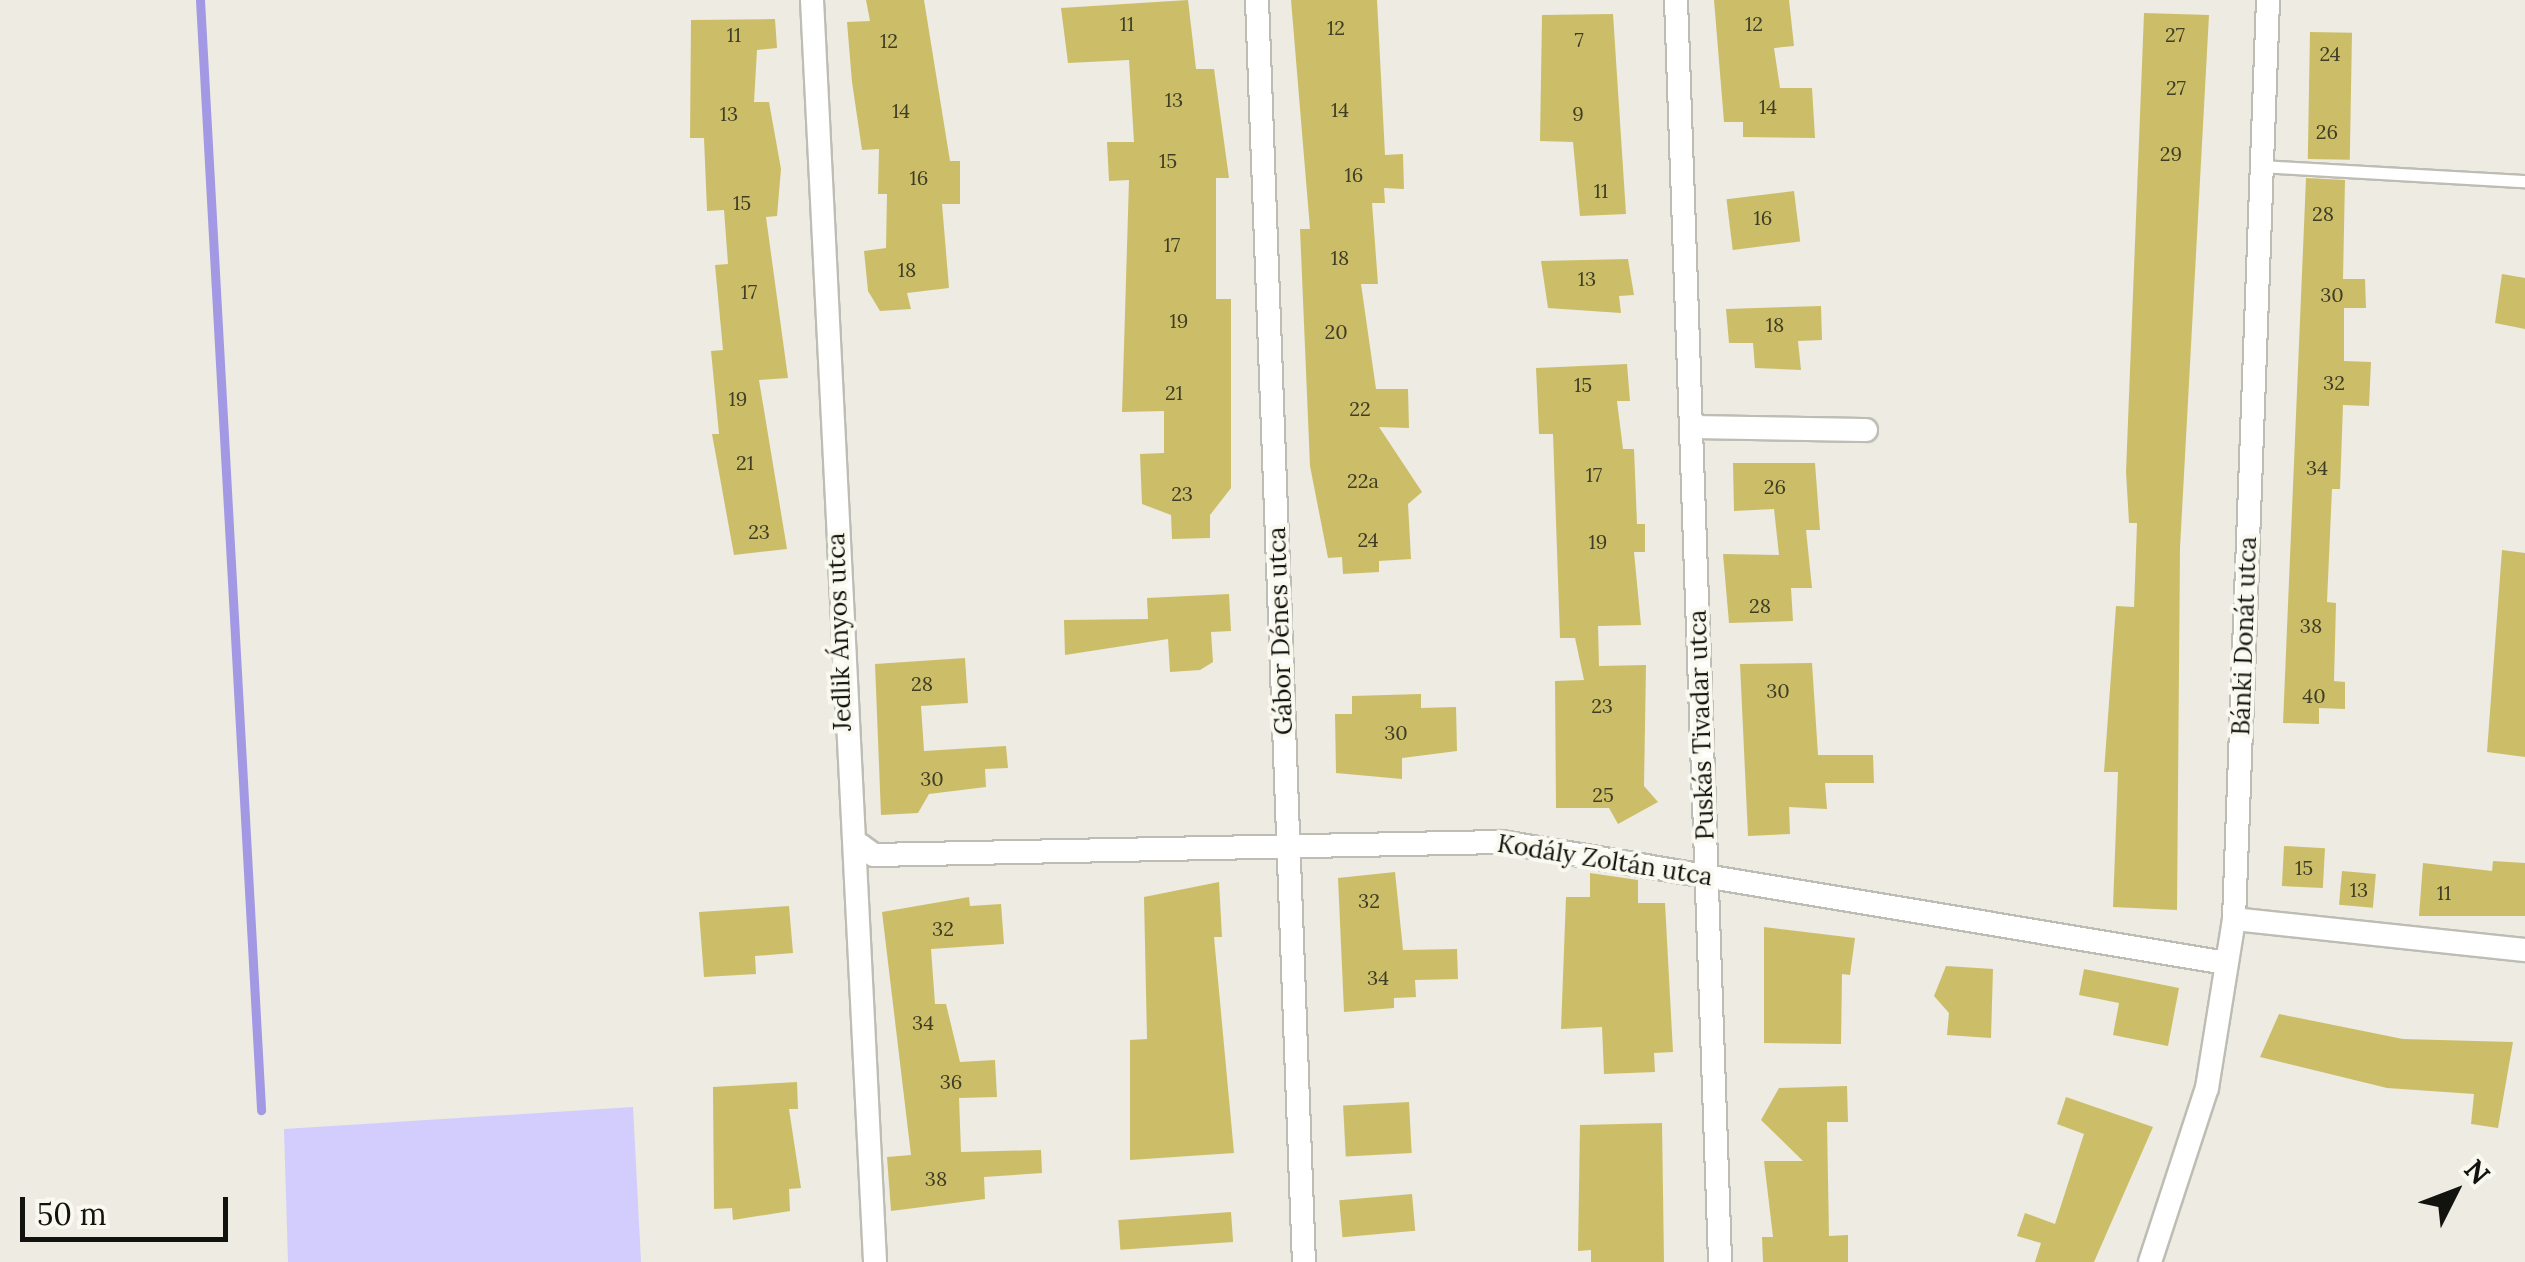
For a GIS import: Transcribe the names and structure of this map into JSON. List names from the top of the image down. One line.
{"streets":{"street":["Gábor Dénes utca","Jedlik Ányos utca","Bánki Donát utca","Puskás Tivadar utca","Kodály Zoltán utca"]},"crossings":[["Gábor Dénes utca","Kodály Zoltán utca"],["Jedlik Ányos utca","Kodály Zoltán utca"],["Bánki Donát utca","Kodály Zoltán utca"],["Puskás Tivadar utca","Kodály Zoltán utca"]],"house_numbers":["11","12","12","11","27","7","12","24","27","13","14","14","14","13","9","26","29","15","16","16","11","15","28","16","17","18","18","13","17","30","19","18","20","32","15","21","19","22","21","34","17","22a","26","23","23","24","19","28","38","28","30","40","23","30","30","25","15","13","11","32","32","34","34","36","38"],"scale_bar":"50 m","north":"top right"}
